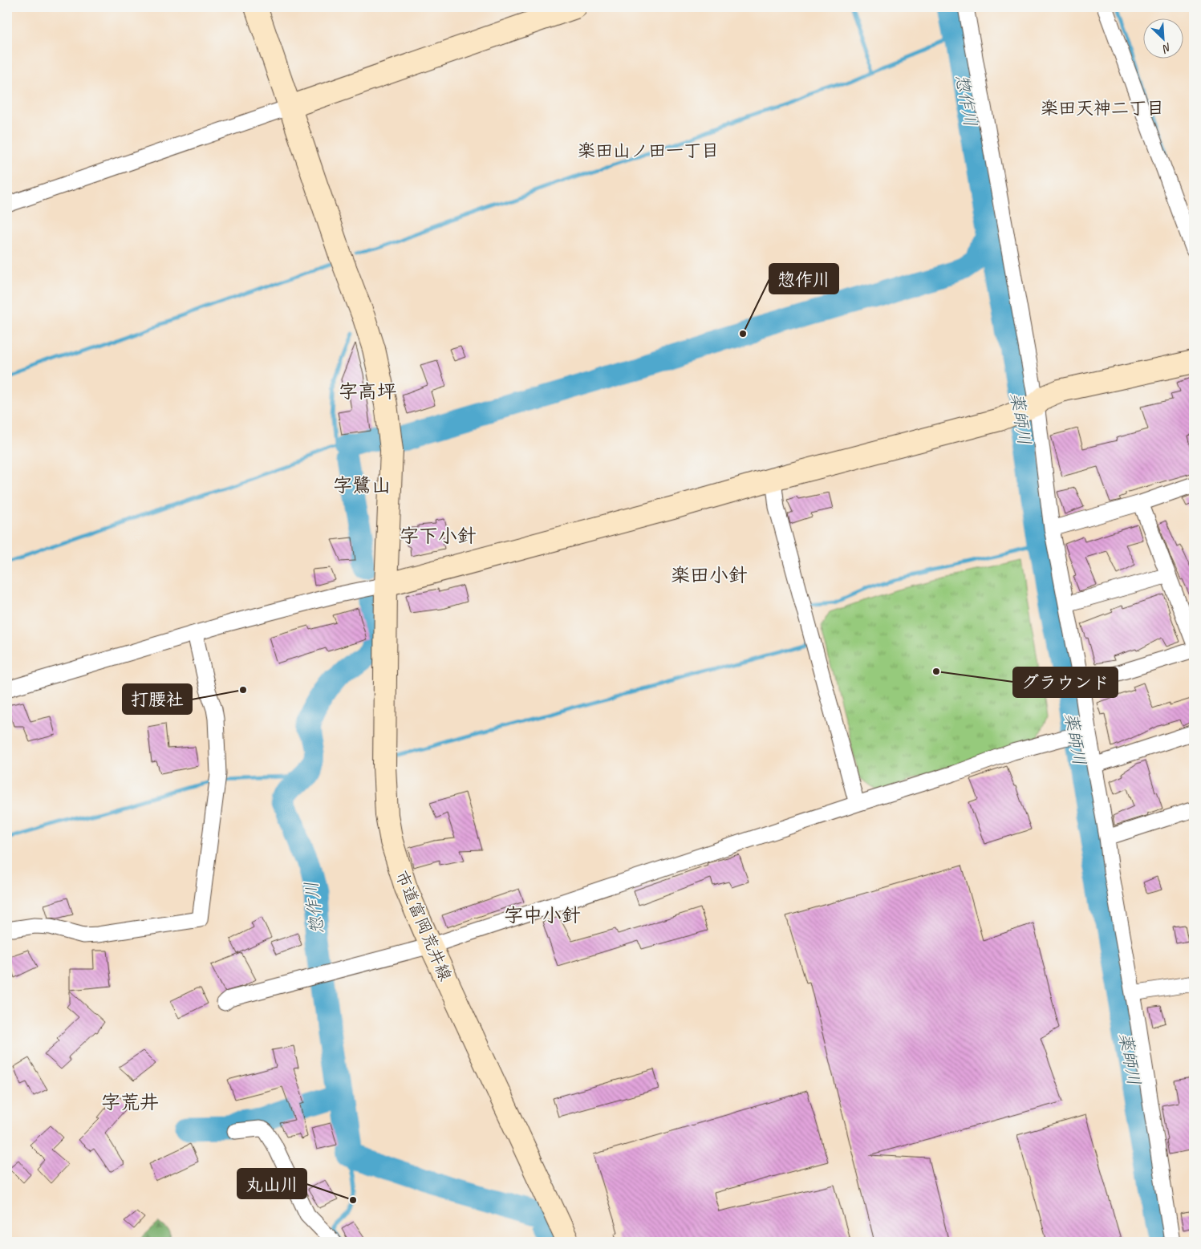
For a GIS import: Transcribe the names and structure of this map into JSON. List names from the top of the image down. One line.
{"streets":{"street":["市道富岡荒井線"]},"districts":["楽田天神二丁目","楽田山ノ田一丁目","字高坪","字鷺山","字下小針","楽田小針","字中小針","字荒井"],"water":["惣作川","薬師川"],"places":["惣作川","グラウンド","打腰社","丸山川"],"north":"bottom right"}
